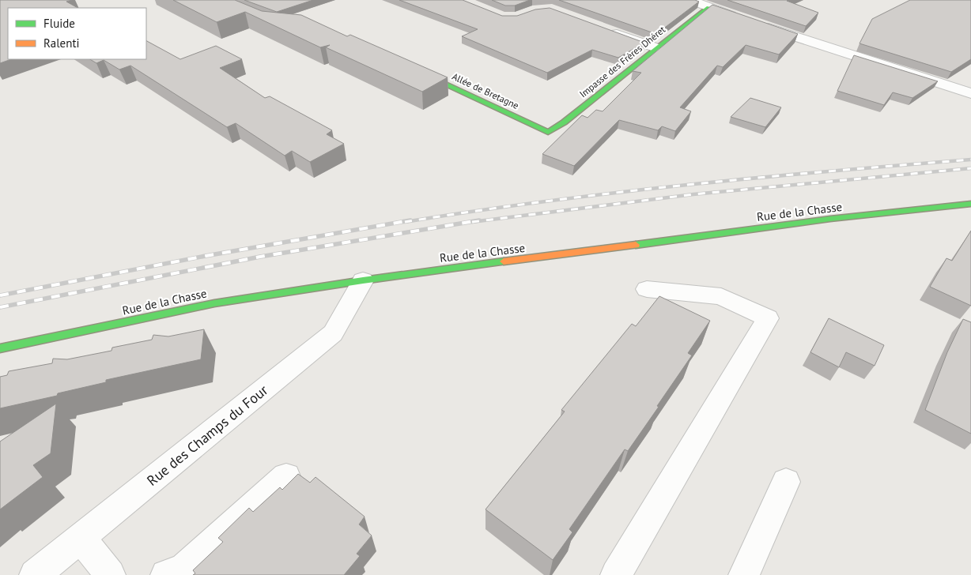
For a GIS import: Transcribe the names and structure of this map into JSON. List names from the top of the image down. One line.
{"streets":{"street":["Impasse des Frères Dhéret","Allée de Bretagne","Rue de la Chasse","Rue des Champs du Four"]},"crossings":[["Impasse des Frères Dhéret","Allée de Bretagne"],["Rue de la Chasse","Rue des Champs du Four"]],"legend":["Fluide","Ralenti"]}
